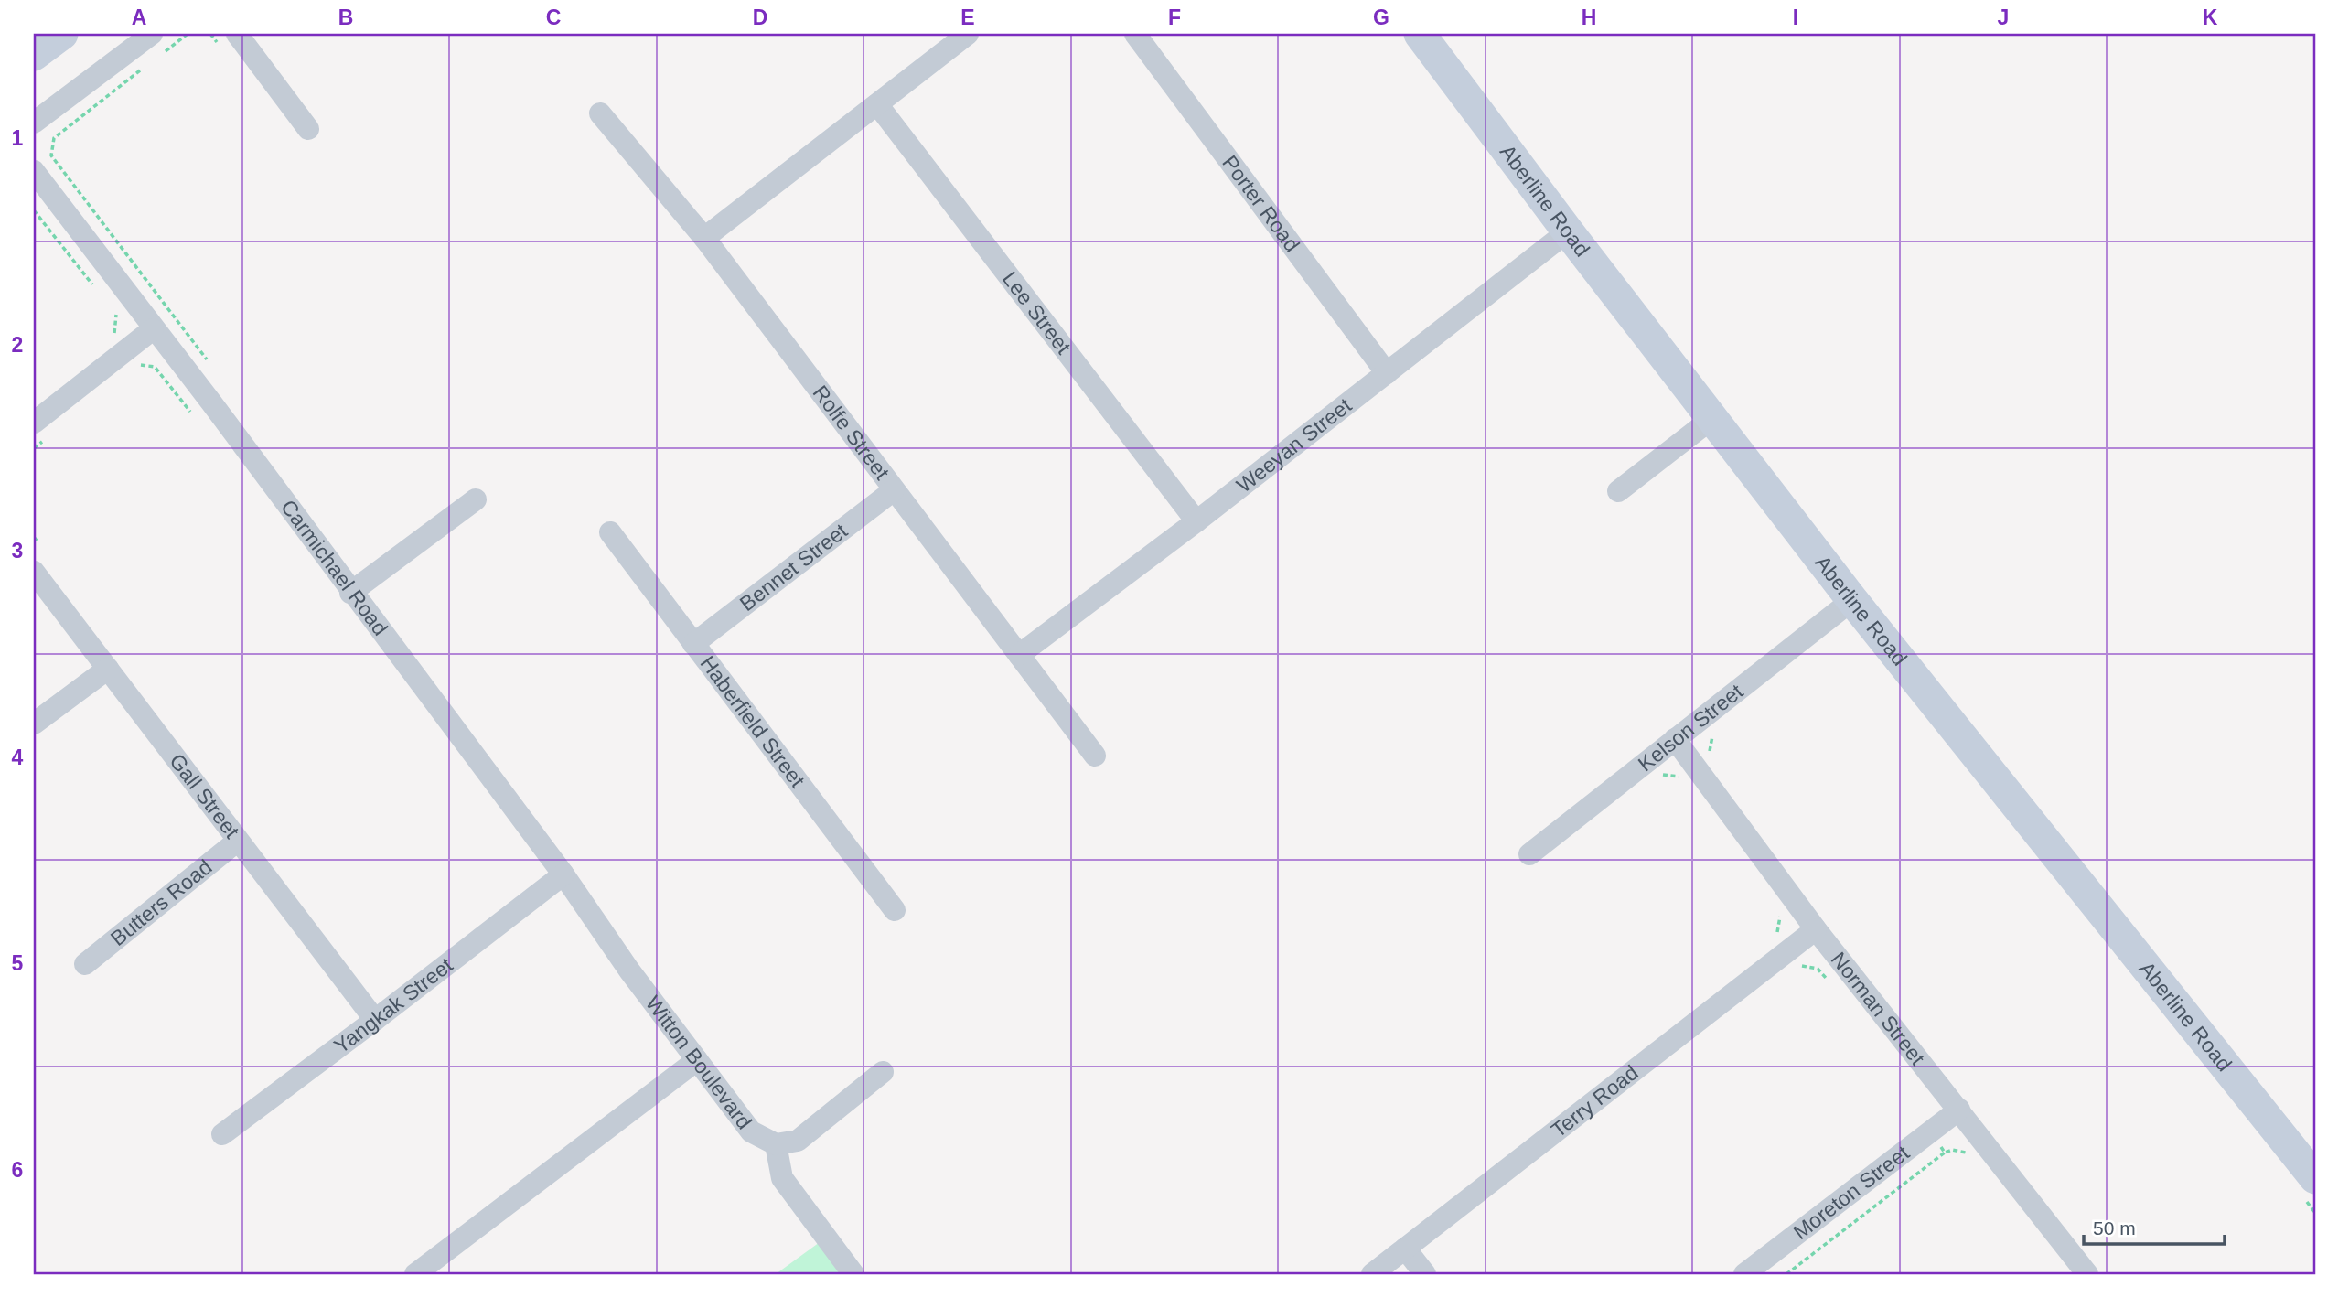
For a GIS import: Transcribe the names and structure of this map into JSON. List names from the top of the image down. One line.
{"streets":{"street":["Aberline Road","Porter Road","Lee Street","Rolfe Street","Weeyan Street","Bennet Street","Carmichael Road","Haberfield Street","Kelson Street","Gall Street","Butters Road","Yangkak Street","Norman Street","Witton Boulevard","Terry Road","Moreton Street"]},"crossings":[["Aberline Road","Weeyan Street"],["Aberline Road","Kelson Street"],["Porter Road","Weeyan Street"],["Lee Street","Weeyan Street"],["Rolfe Street","Weeyan Street"],["Rolfe Street","Bennet Street"],["Bennet Street","Haberfield Street"],["Carmichael Road","Yangkak Street"],["Carmichael Road","Witton Boulevard"],["Kelson Street","Norman Street"],["Gall Street","Butters Road"],["Gall Street","Yangkak Street"],["Norman Street","Terry Road"],["Norman Street","Moreton Street"]],"scale_bar":"50 m","grid":{"columns":["A","B","C","D","E","F","G","H","I","J","K"],"rows":["1","2","3","4","5","6"]}}
